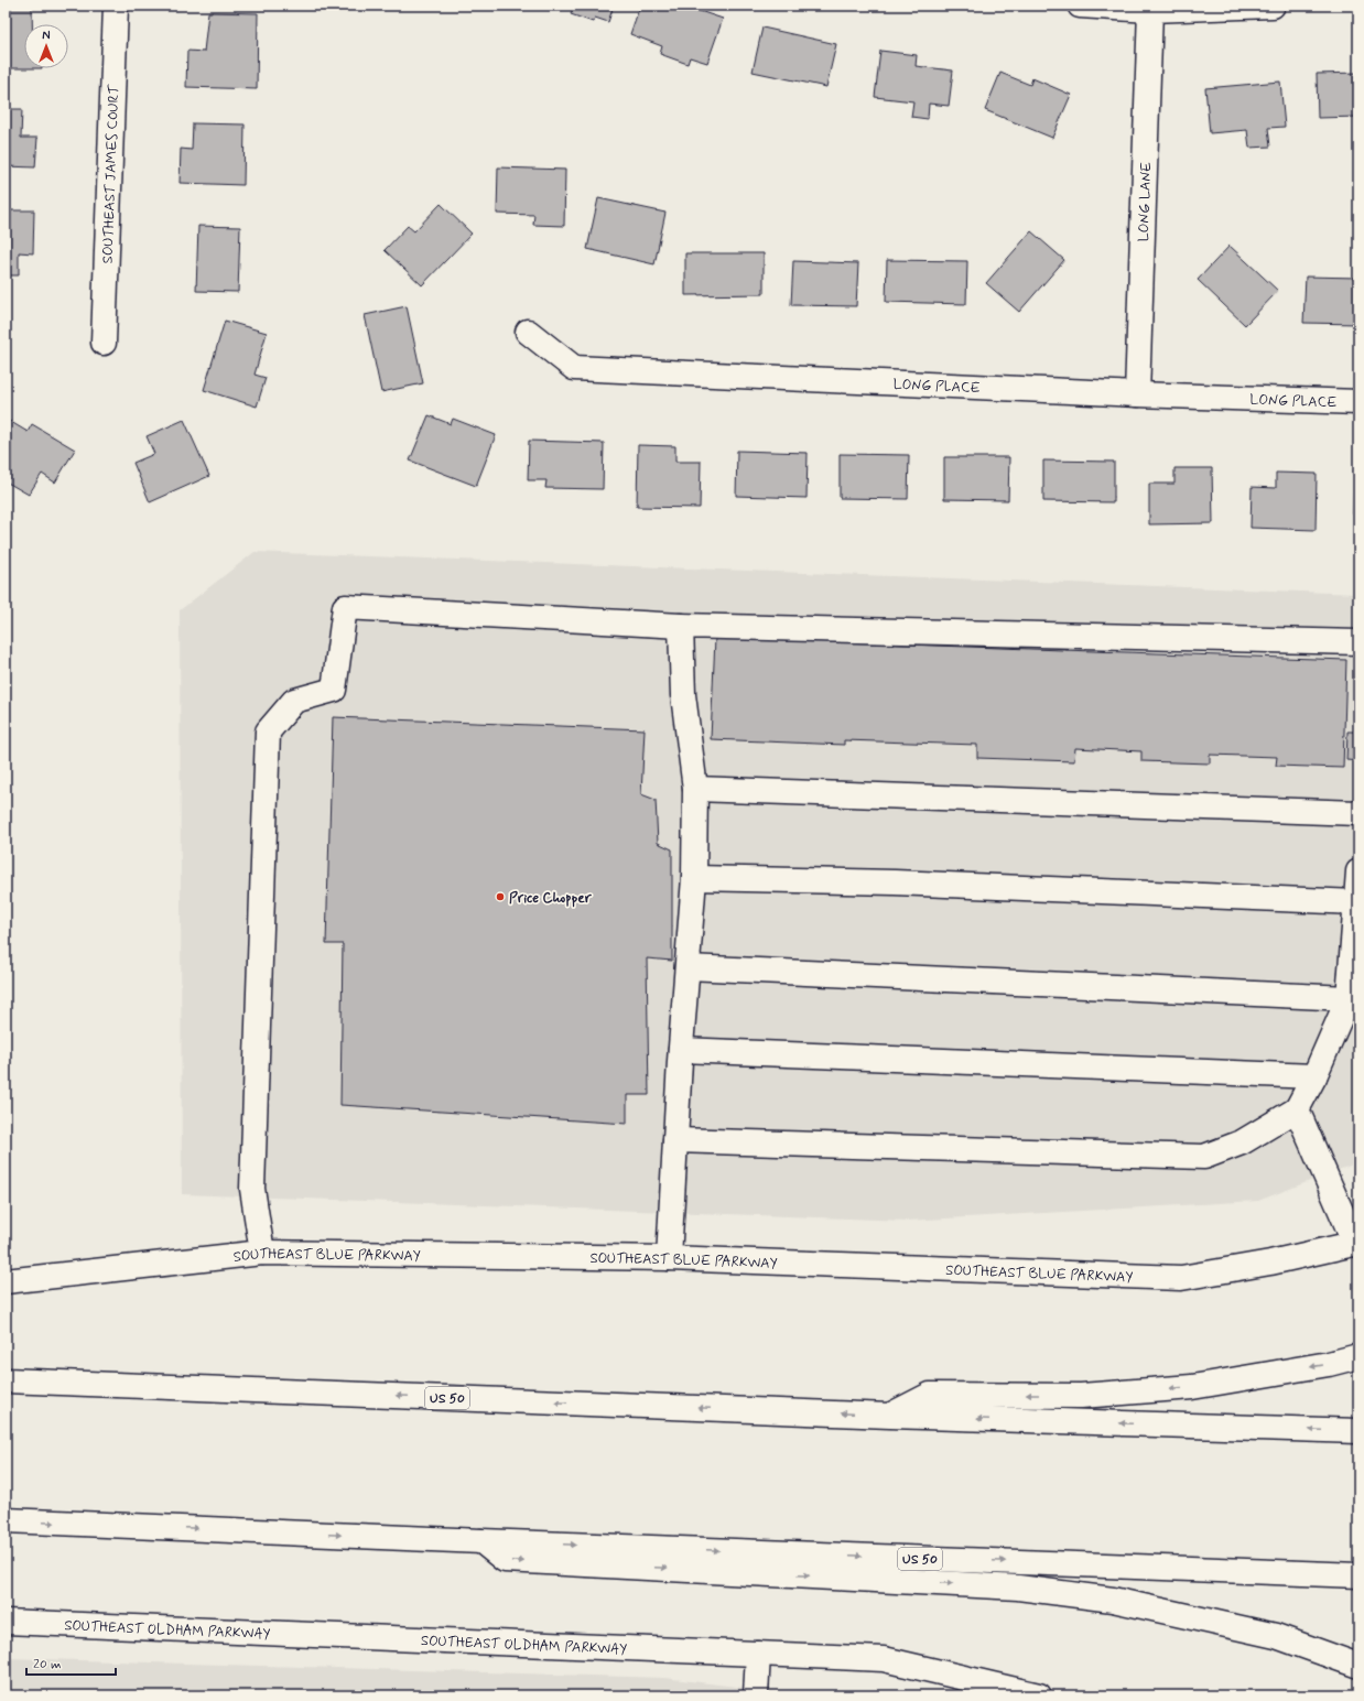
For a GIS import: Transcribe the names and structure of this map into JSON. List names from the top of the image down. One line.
{"streets":{"main road":["SOUTHEAST JAMES COURT","LONG LANE","LONG PLACE","SOUTHEAST BLUE PARKWAY","US 50","SOUTHEAST OLDHAM PARKWAY"]},"crossings":[["LONG LANE","LONG PLACE"]],"places":["Price Chopper"],"scale_bar":"20 m","north":"top"}
